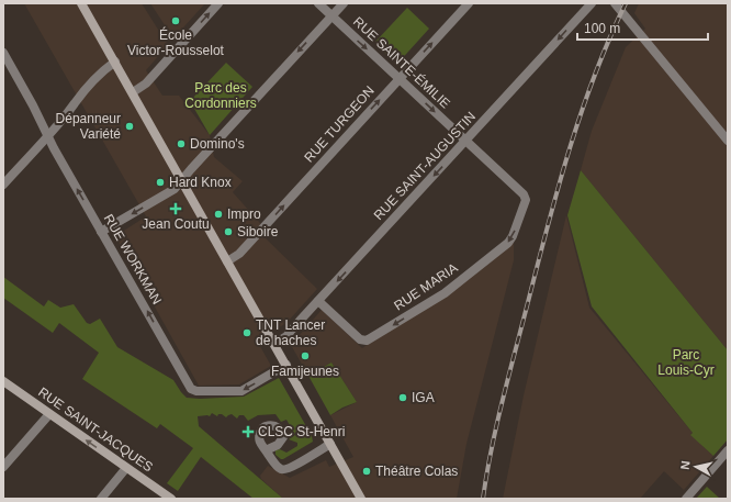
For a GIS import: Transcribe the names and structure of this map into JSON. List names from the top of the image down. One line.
{"streets":{"main road":["RUE SAINT-JACQUES"],"street":["RUE SAINTE-ÉMILIE","RUE TURGEON","RUE SAINT-AUGUSTIN","RUE WORKMAN","RUE MARIA"]},"crossings":[["RUE SAINTE-ÉMILIE","RUE TURGEON"],["RUE SAINTE-ÉMILIE","RUE SAINT-AUGUSTIN"],["RUE SAINTE-ÉMILIE","RUE MARIA"],["RUE SAINT-AUGUSTIN","RUE MARIA"]],"one_way":["RUE SAINTE-ÉMILIE","RUE TURGEON","RUE SAINT-AUGUSTIN","RUE WORKMAN","RUE MARIA","RUE SAINT-JACQUES"],"parks":["Parc des Cordonniers","Parc Louis-Cyr"],"places":{"other":["École Victor-Rousselot","Dépanneur Variété","Domino's","Hard Knox","Impro","Siboire","TNT Lancer de haches","Famijeunes","IGA","Théâtre Colas"],"health":["Jean Coutu","CLSC St-Henri"]},"scale_bar":"100 m","north":"left"}
